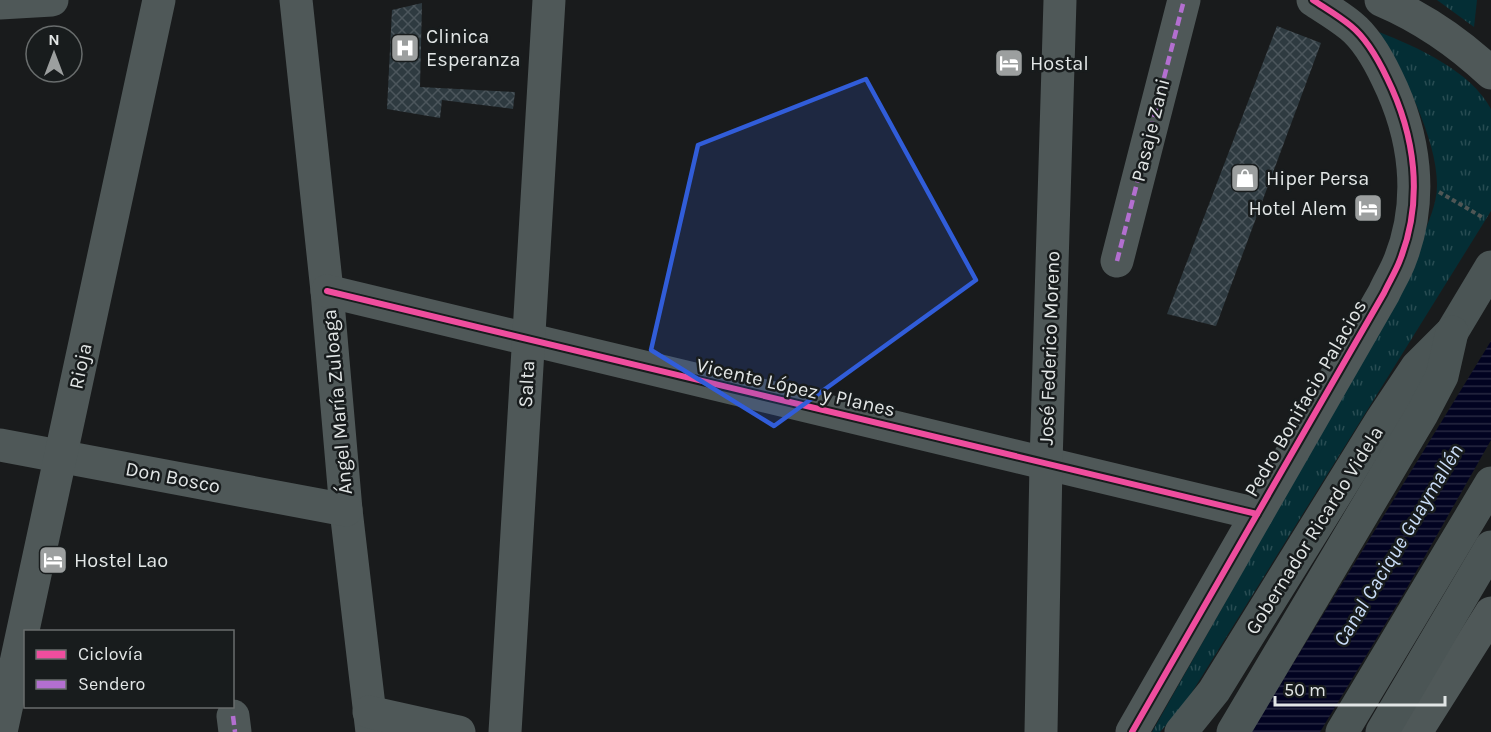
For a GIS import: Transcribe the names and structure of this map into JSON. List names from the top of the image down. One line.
{"streets":{"highway":["Gobernador Ricardo Videla"],"street":["Pasaje Zani","José Federico Moreno","Rioja","Salta","Vicente López y Planes","Pedro Bonifacio Palacios","Ángel María Zuloaga","Don Bosco"]},"crossings":[["José Federico Moreno","Vicente López y Planes"],["Rioja","Don Bosco"],["Salta","Vicente López y Planes"],["Vicente López y Planes","Pedro Bonifacio Palacios"],["Vicente López y Planes","Ángel María Zuloaga"],["Ángel María Zuloaga","Don Bosco"]],"water":["Canal Cacique Guaymallén"],"places":{"hospital":["Clinica Esperanza"],"hotel":["Hostal","Hotel Alem","Hostel Lao"],"shop":["Hiper Persa"]},"legend":["Ciclovía","Sendero"],"scale_bar":"50 m","north":"top"}
